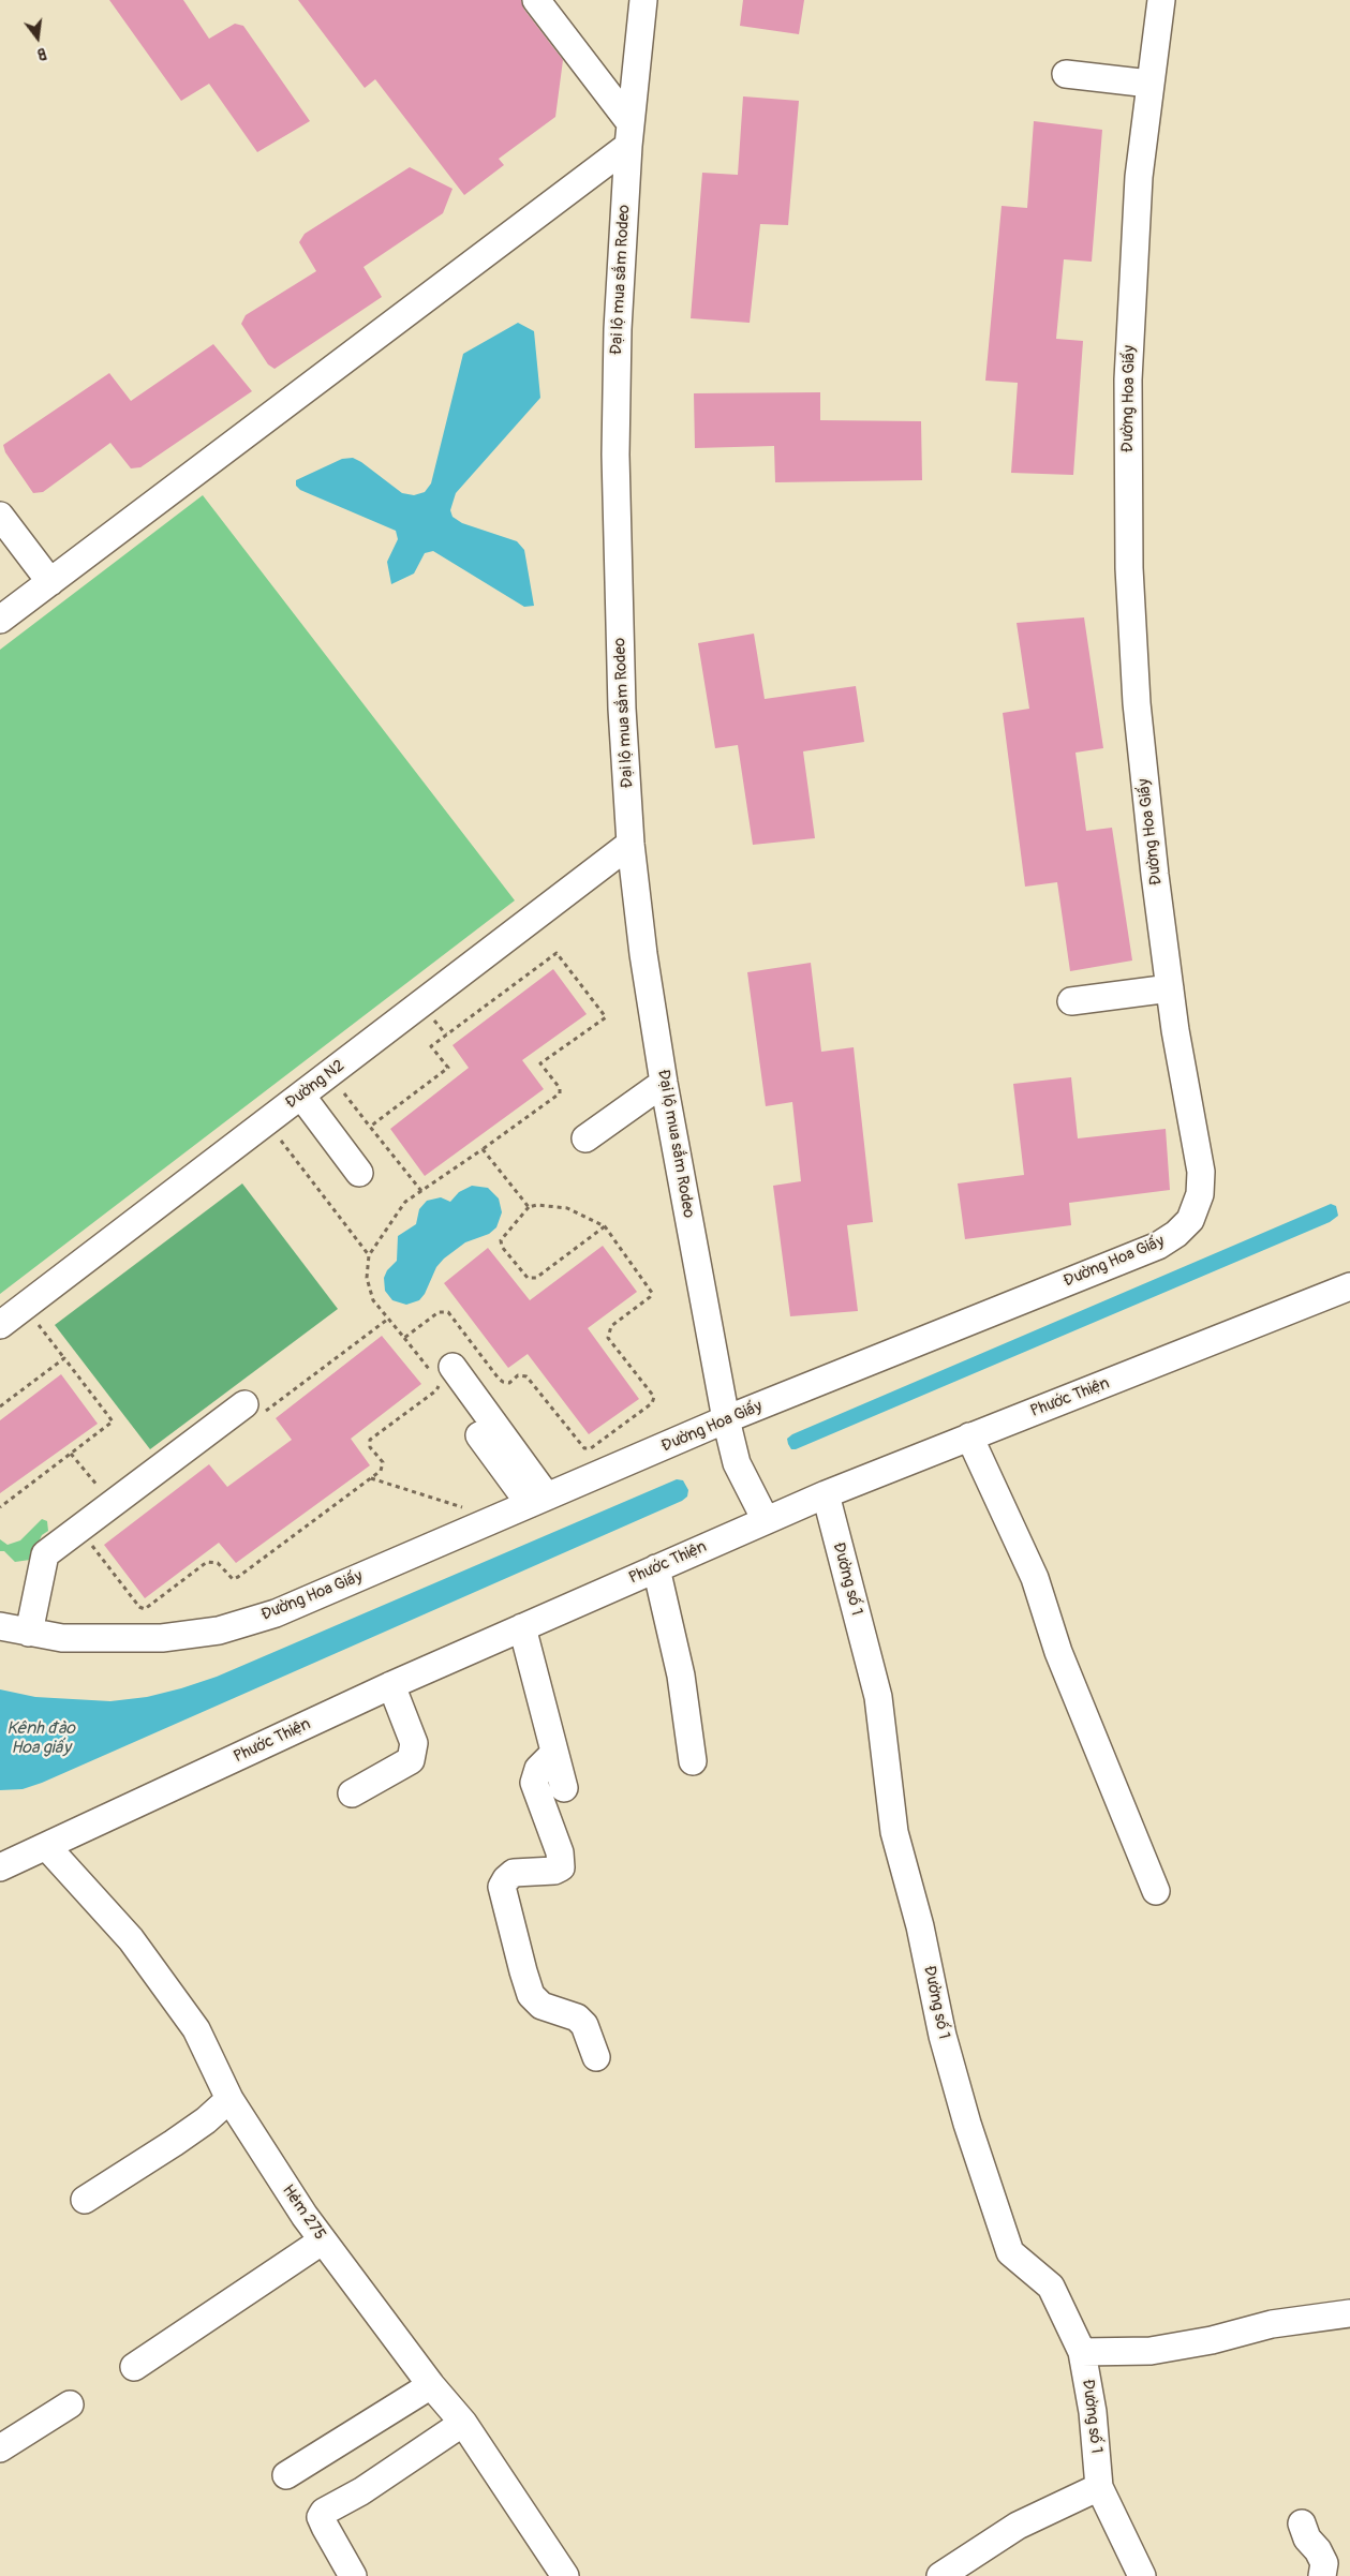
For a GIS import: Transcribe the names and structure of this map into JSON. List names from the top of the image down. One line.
{"streets":{"street":["Đại lộ mua sắm Rodeo","Đường Hoa Giấy","Đường N2","Phước Thiện","Đường số 1","Hẻm 275"]},"crossings":[["Đại lộ mua sắm Rodeo","Đường Hoa Giấy"],["Đại lộ mua sắm Rodeo","Đường N2"],["Đại lộ mua sắm Rodeo","Phước Thiện"],["Phước Thiện","Đường số 1"],["Phước Thiện","Hẻm 275"]],"water":["Kênh đào Hoa giấy"],"north":"bottom"}
